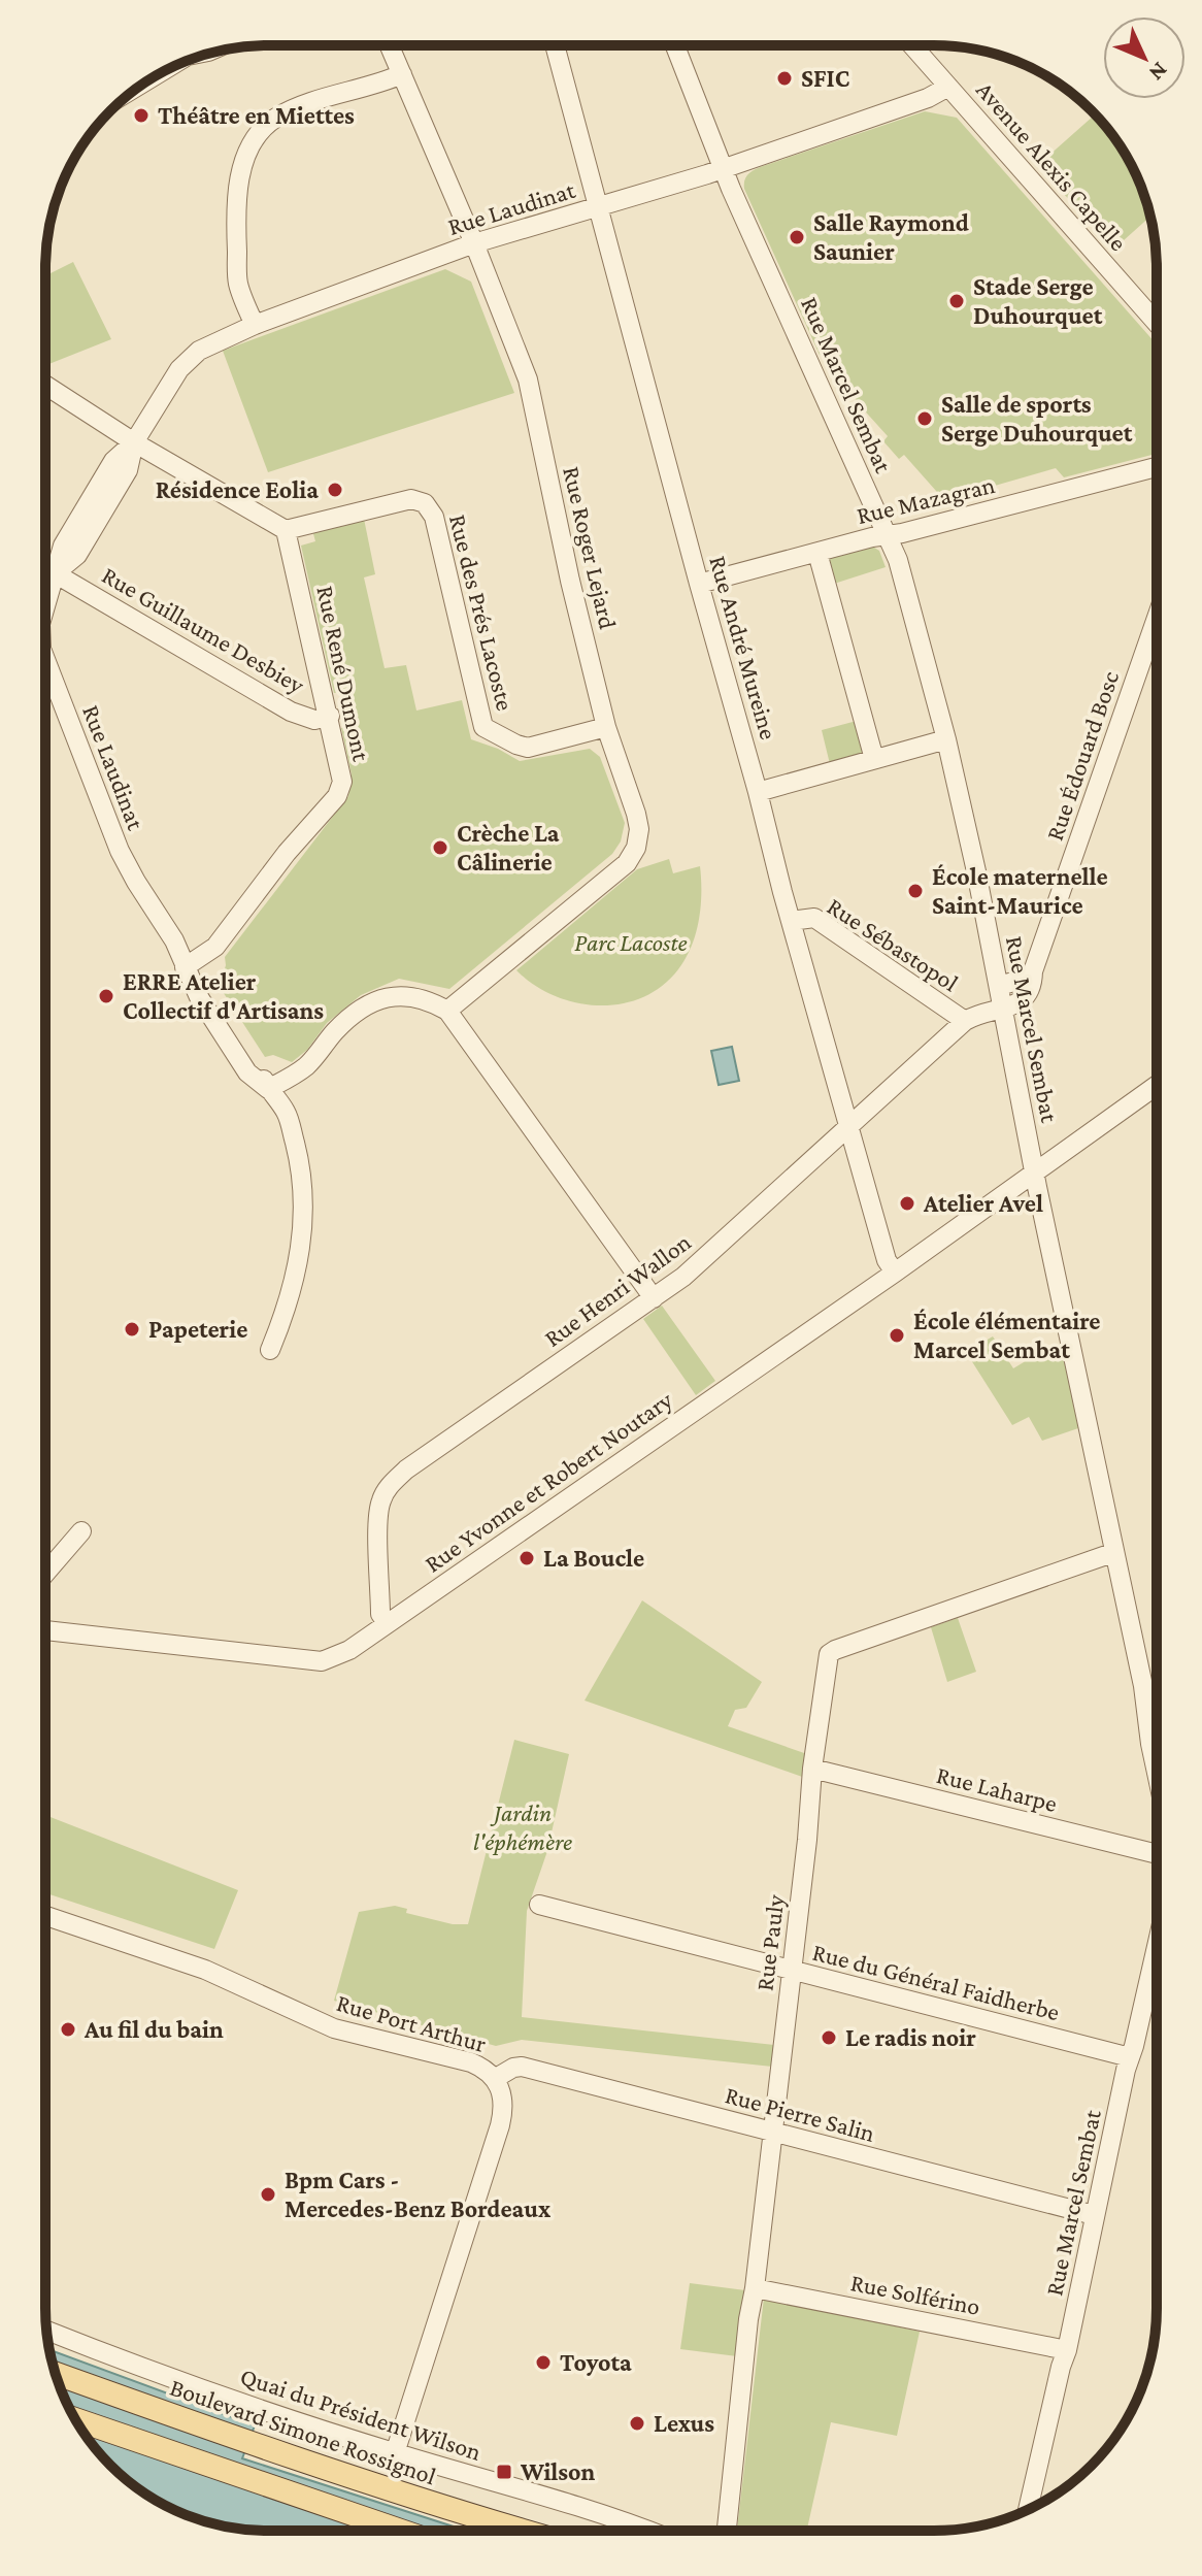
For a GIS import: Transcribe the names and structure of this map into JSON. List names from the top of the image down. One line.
{"streets":{"main road":["Boulevard Simone Rossignol"],"street":["Avenue Alexis Capelle","Rue Laudinat","Rue Marcel Sembat","Rue Mazagran","Rue Roger Lejard","Rue des Prés Lacoste","Rue Guillaume Desbiey","Rue André Mureine","Rue René Dumont","Rue Édouard Bosc","Rue Sébastopol","Rue Henri Wallon","Rue Yvonne et Robert Noutary","Rue Laharpe","Rue Pauly","Rue du Général Faidherbe","Rue Port Arthur","Rue Pierre Salin","Rue Solférino","Quai du Président Wilson"]},"crossings":[["Avenue Alexis Capelle","Rue Laudinat"],["Rue Laudinat","Rue Marcel Sembat"],["Rue Laudinat","Rue Roger Lejard"],["Rue Laudinat","Rue Guillaume Desbiey"],["Rue Laudinat","Rue André Mureine"],["Rue Laudinat","Rue René Dumont"],["Rue Marcel Sembat","Rue Mazagran"],["Rue Marcel Sembat","Rue Édouard Bosc"],["Rue Marcel Sembat","Rue Yvonne et Robert Noutary"],["Rue Marcel Sembat","Rue Pauly"],["Rue Marcel Sembat","Rue du Général Faidherbe"],["Rue Marcel Sembat","Rue Pierre Salin"],["Rue Marcel Sembat","Rue Solférino"],["Rue Mazagran","Rue André Mureine"],["Rue Roger Lejard","Rue des Prés Lacoste"],["Rue des Prés Lacoste","Rue René Dumont"],["Rue Guillaume Desbiey","Rue René Dumont"],["Rue André Mureine","Rue Sébastopol"],["Rue André Mureine","Rue Henri Wallon"],["Rue André Mureine","Rue Yvonne et Robert Noutary"],["Rue Sébastopol","Rue Henri Wallon"],["Rue Henri Wallon","Rue Yvonne et Robert Noutary"],["Rue Laharpe","Rue Pauly"],["Rue Pauly","Rue du Général Faidherbe"],["Rue Pauly","Rue Pierre Salin"],["Rue Pauly","Rue Solférino"],["Rue Port Arthur","Rue Pierre Salin"],["Rue Port Arthur","Quai du Président Wilson"]],"parks":["Parc Lacoste","Jardin l'éphémère"],"places":{"other":["SFIC","Théâtre en Miettes","Salle Raymond Saunier","Stade Serge Duhourquet","Salle de sports Serge Duhourquet","Résidence Eolia","Crèche La Câlinerie","École maternelle Saint-Maurice","ERRE Atelier Collectif d'Artisans","Atelier Avel","Papeterie","École élémentaire Marcel Sembat","La Boucle","Au fil du bain","Le radis noir","Bpm Cars - Mercedes-Benz Bordeaux","Toyota","Lexus"],"transit":["Wilson"]},"north":"bottom right"}
